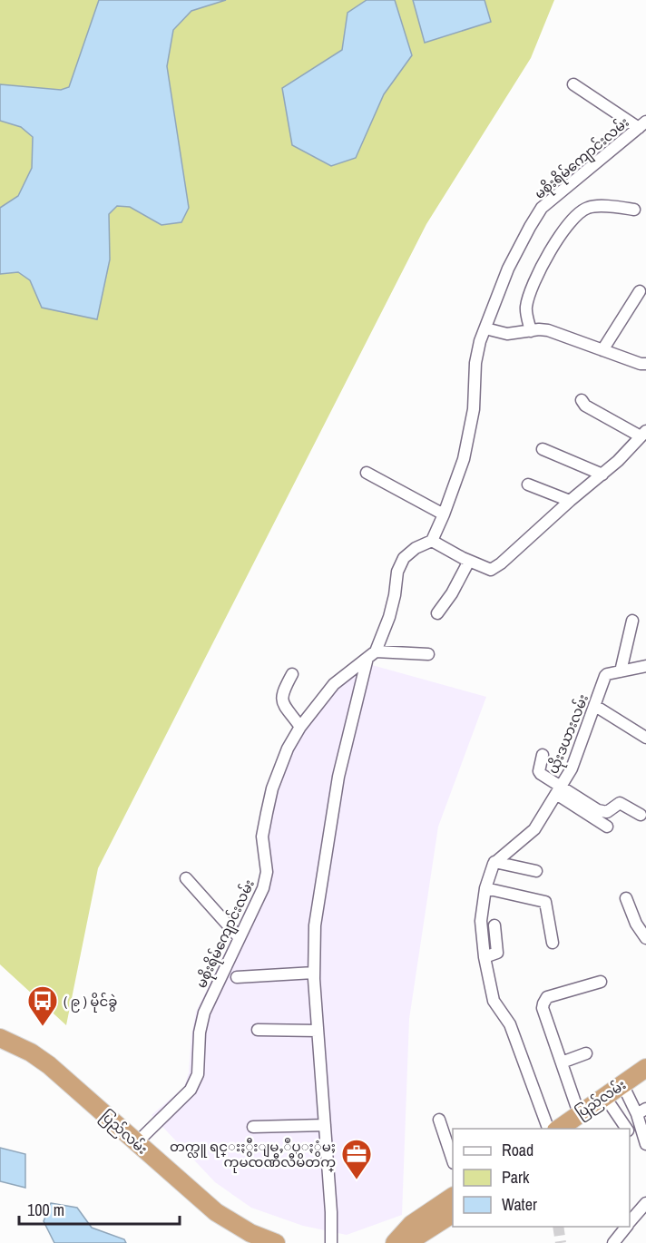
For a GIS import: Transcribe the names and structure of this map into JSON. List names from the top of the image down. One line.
{"streets":{"highway":["ပြည်လမ်း"],"street":["မစိုးရိမ်ကျောင်းလမ်း","ယိုးဒယားလမ်း"]},"crossings":[["မစိုးရိမ်ကျောင်းလမ်း","ပြည်လမ်း"]],"places":{"bus stop":["( ၉ ) မိုင်ခွဲ"],"office":["တက္လူ ရင္းႏွီးျမႇဳပ္ႏွံမႈ ကုမၸဏီလီမိတက္"]},"legend":["Road","Park","Water"],"scale_bar":"100 m"}
